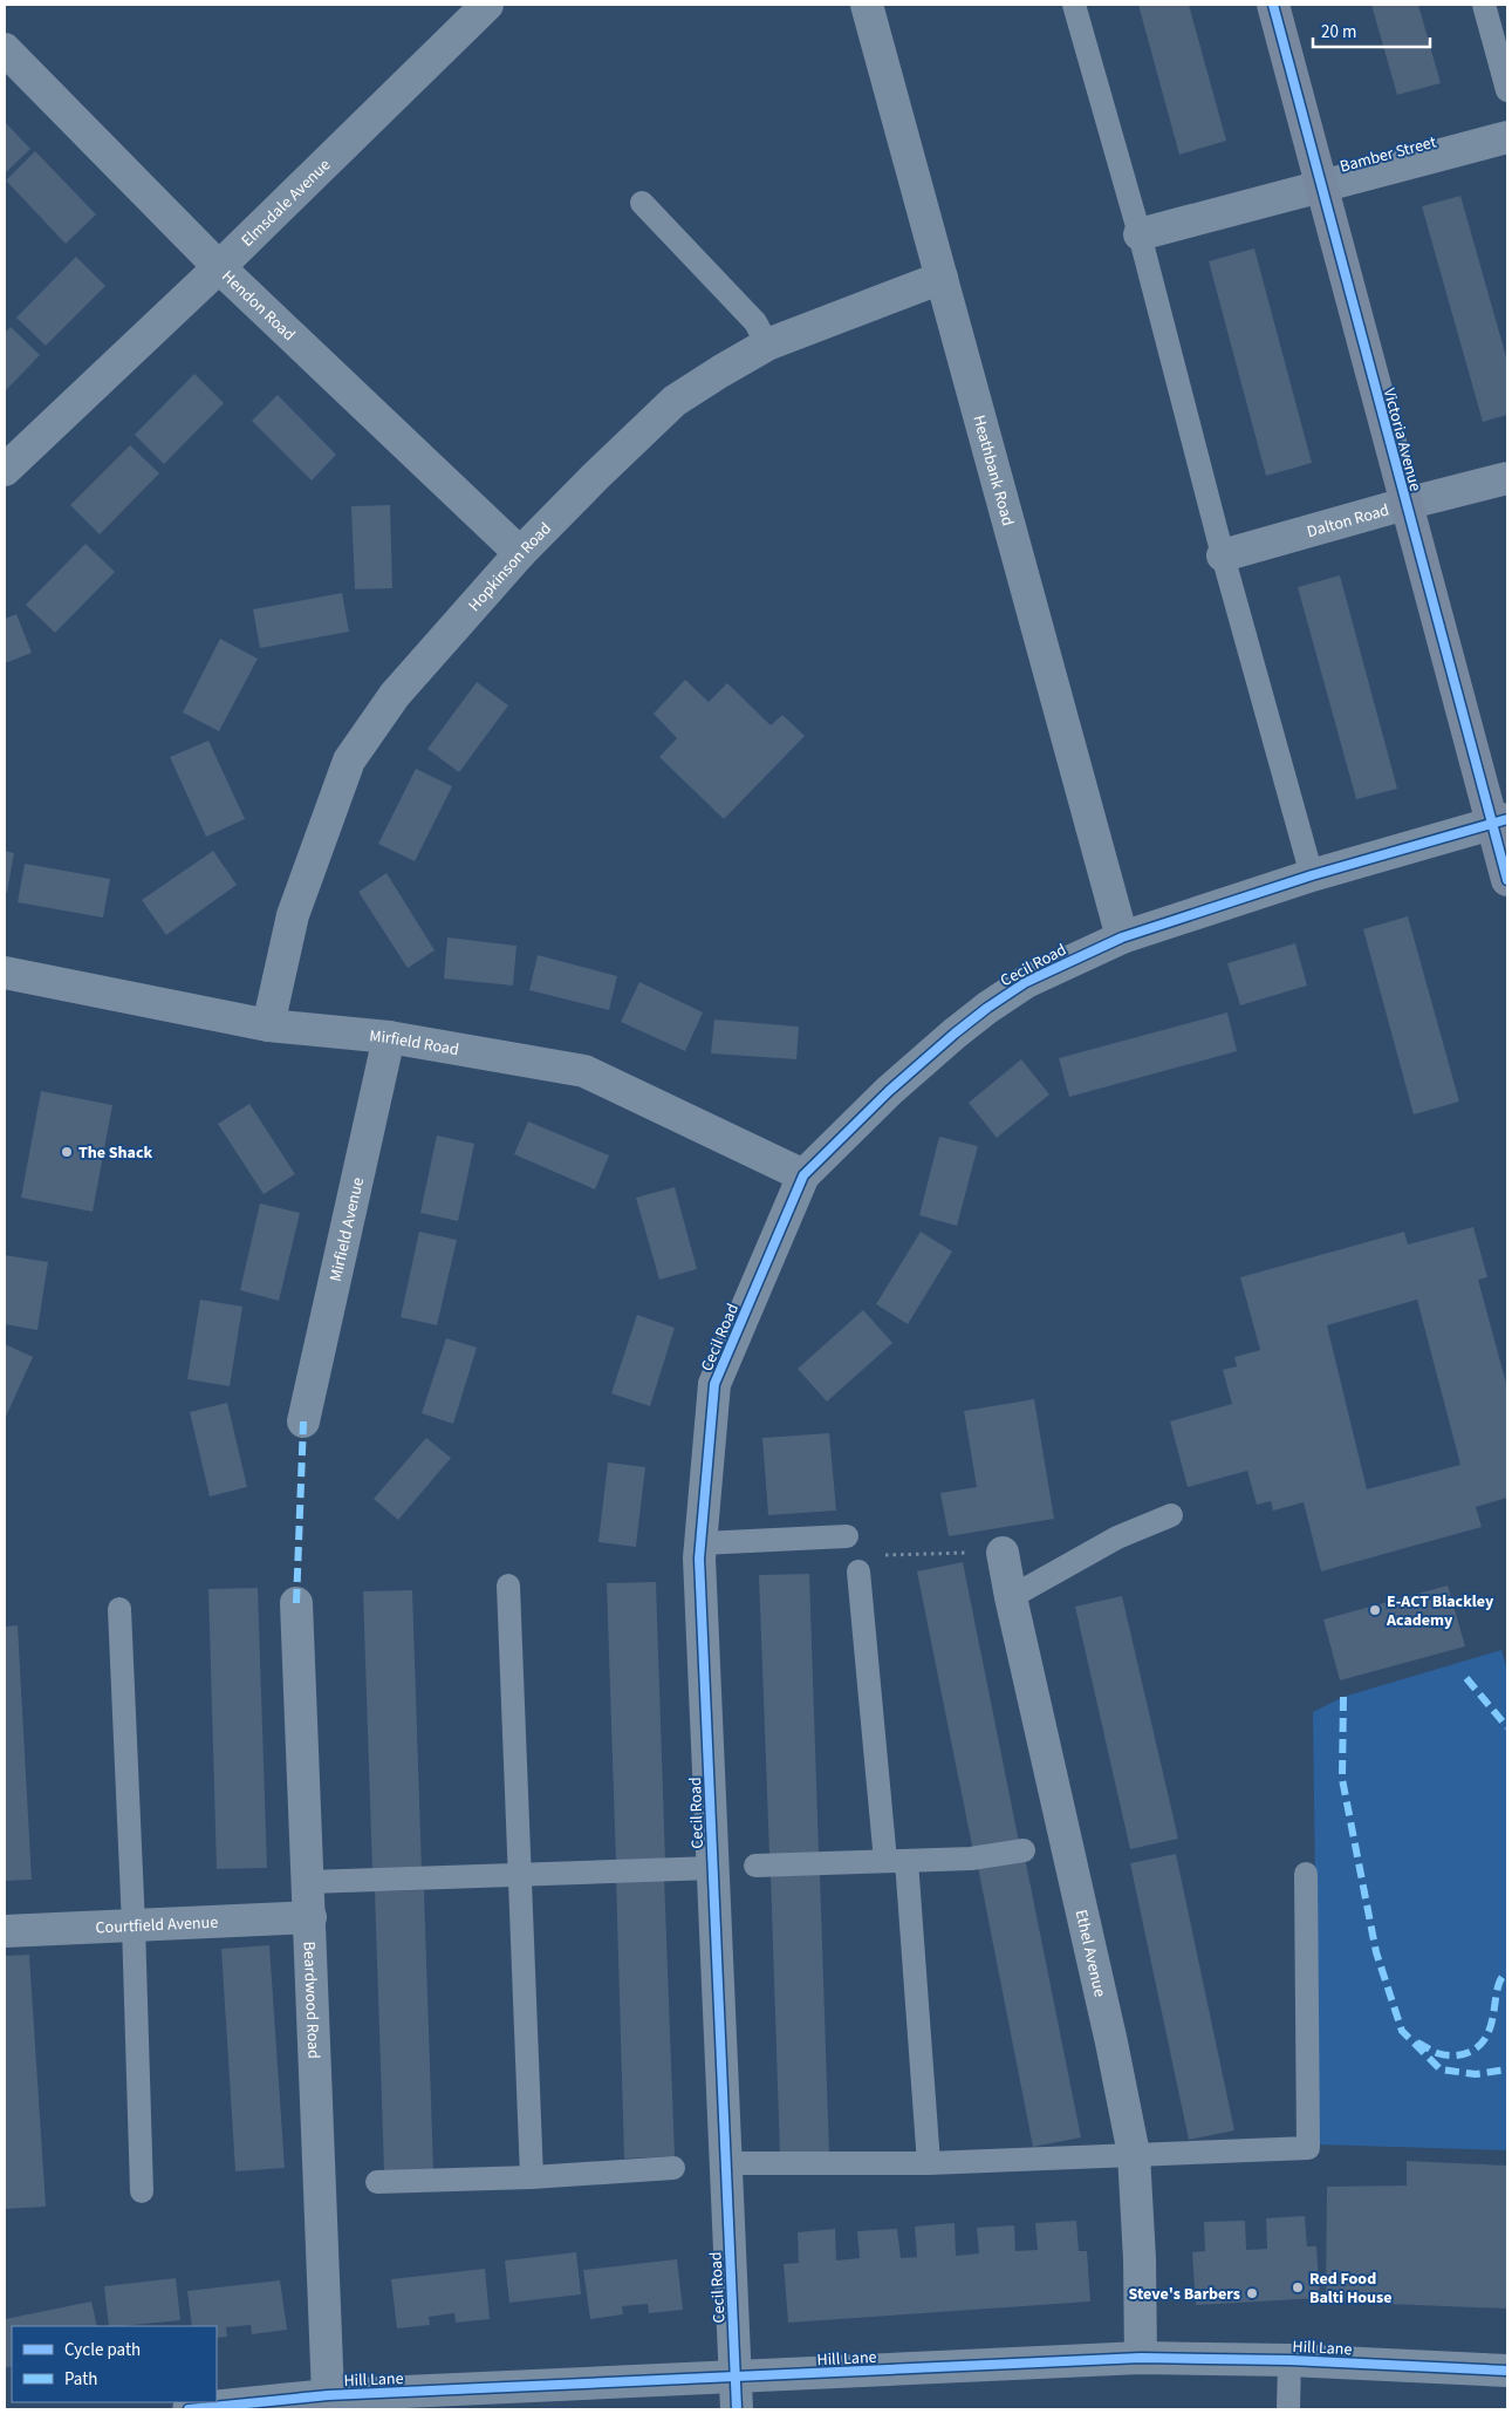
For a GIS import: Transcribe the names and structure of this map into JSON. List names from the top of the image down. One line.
{"streets":{"main road":["Victoria Avenue"],"street":["Bamber Street","Elmsdale Avenue","Hendon Road","Heathbank Road","Dalton Road","Hopkinson Road","Cecil Road","Mirfield Road","Mirfield Avenue","Courtfield Avenue","Ethel Avenue","Beardwood Road","Hill Lane"]},"crossings":[["Bamber Street","Victoria Avenue"],["Elmsdale Avenue","Hendon Road"],["Hendon Road","Hopkinson Road"],["Victoria Avenue","Dalton Road"],["Victoria Avenue","Cecil Road"],["Heathbank Road","Hopkinson Road"],["Heathbank Road","Cecil Road"],["Hopkinson Road","Mirfield Road"],["Cecil Road","Mirfield Road"],["Cecil Road","Hill Lane"],["Mirfield Road","Mirfield Avenue"],["Courtfield Avenue","Beardwood Road"],["Ethel Avenue","Hill Lane"],["Beardwood Road","Hill Lane"]],"places":["The Shack","E-ACT Blackley Academy","Red Food Balti House","Steve's Barbers"],"legend":["Cycle path","Path"],"scale_bar":"20 m"}
